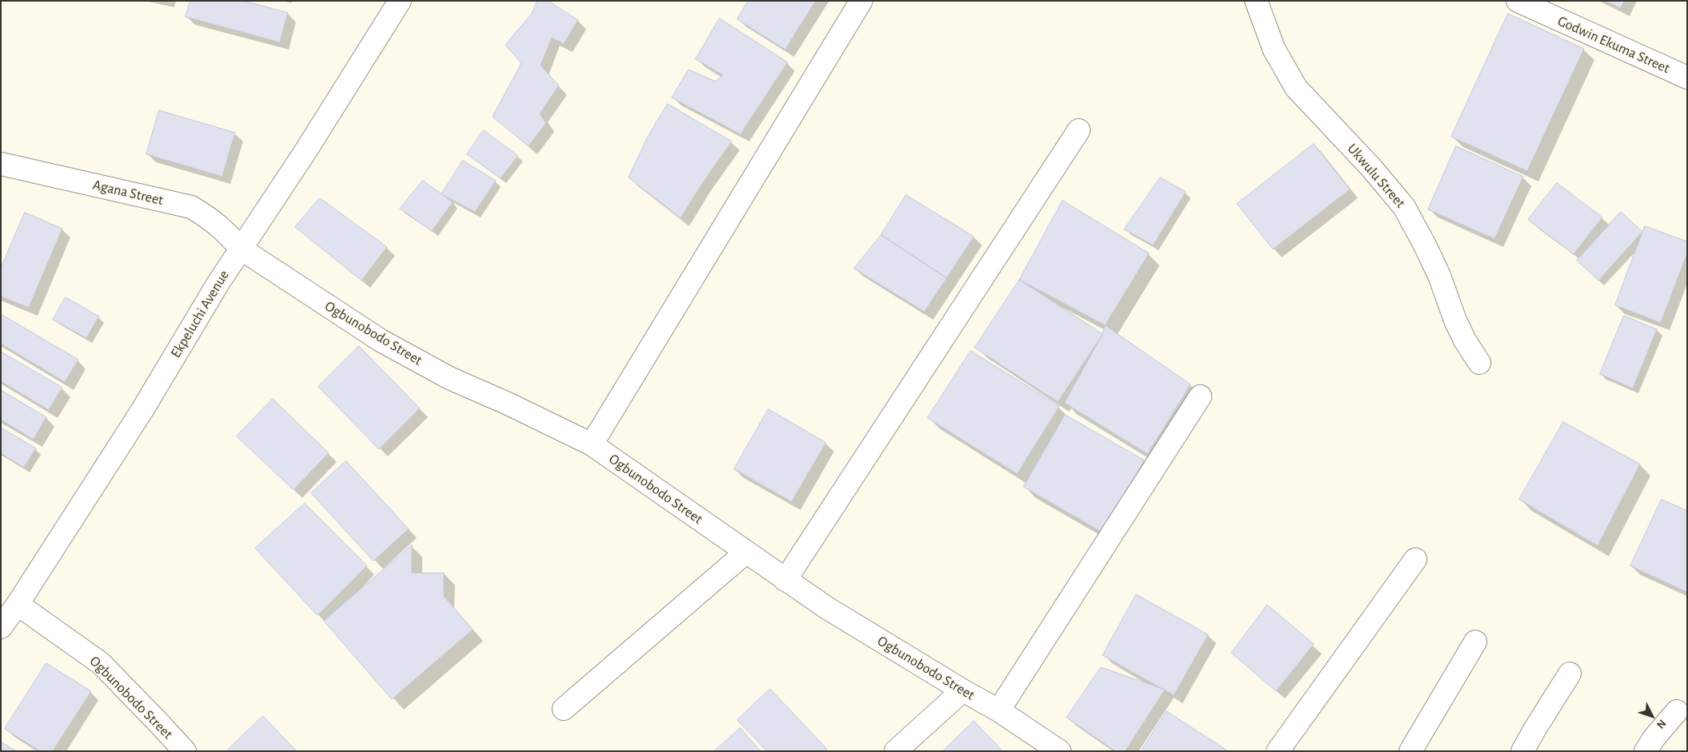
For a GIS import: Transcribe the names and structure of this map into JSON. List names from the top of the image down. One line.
{"streets":{"street":["Godwin Ekuma Street","Ukwulu Street","Agana Street","Ekpeluchi Avenue","Ogbunobodo Street"]},"crossings":[["Agana Street","Ekpeluchi Avenue"],["Agana Street","Ogbunobodo Street"],["Ekpeluchi Avenue","Ogbunobodo Street"]],"north":"bottom right"}
